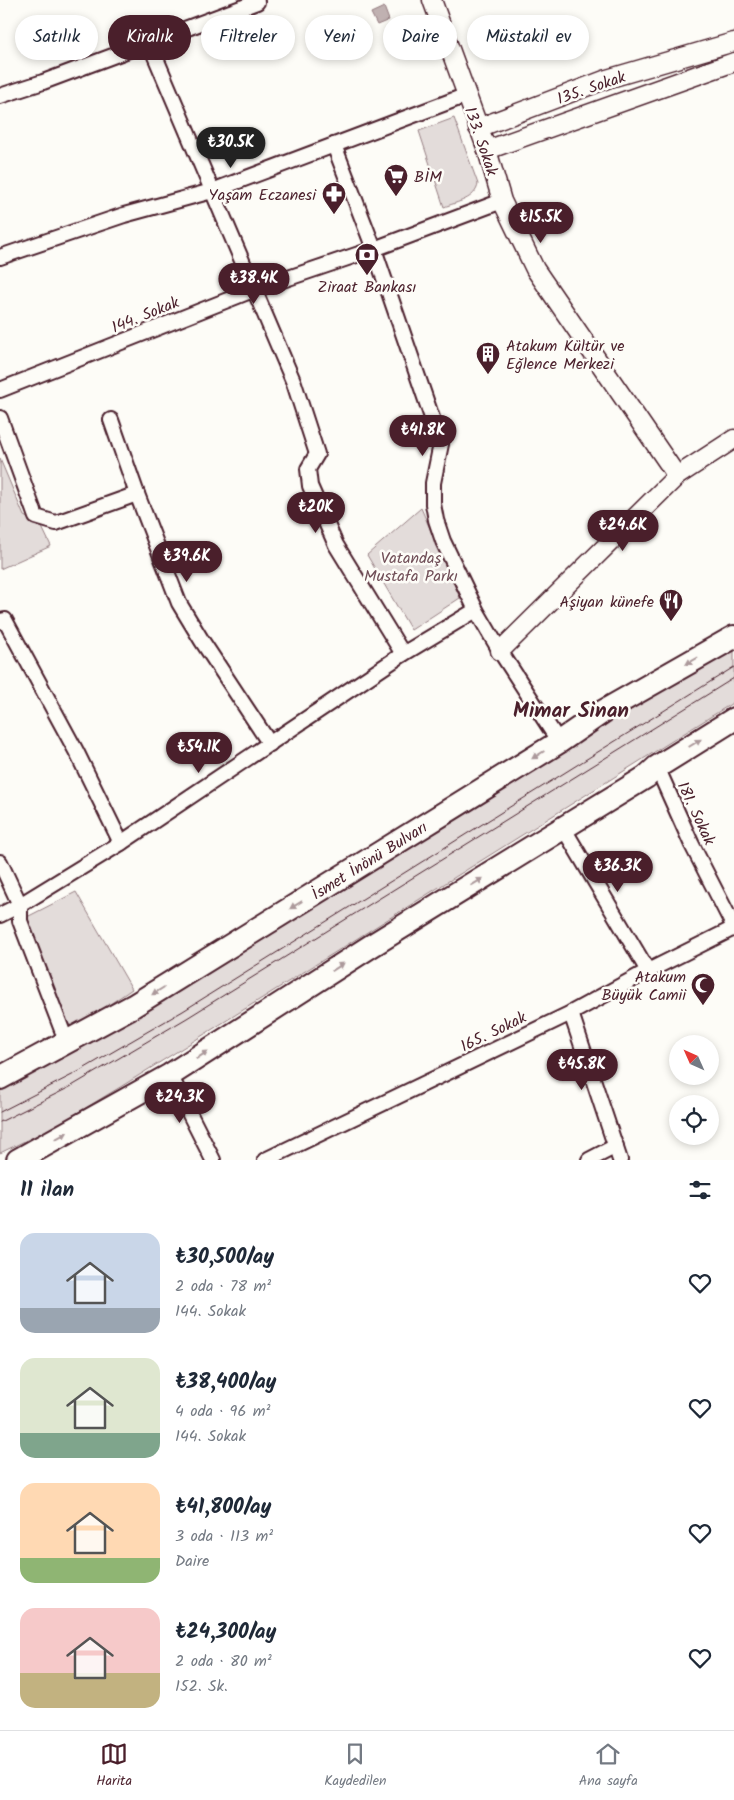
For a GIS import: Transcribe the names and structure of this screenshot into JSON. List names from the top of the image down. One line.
{"streets":{"main road":["İsmet İnönü Bulvarı"],"street":["135. Sokak","133. Sokak","144. Sokak","181. Sokak","165. Sokak"]},"crossings":[["135. Sokak","133. Sokak"],["133. Sokak","144. Sokak"],["181. Sokak","165. Sokak"]],"districts":["Mimar Sinan"],"parks":["Vatandaş Mustafa Parkı"],"places":{"supermarket":["BİM"],"pharmacy":["Yaşam Eczanesi"],"bank":["Ziraat Bankası"],"building":["Atakum Kültür ve Eğlence Merkezi"],"restaurant":["Aşiyan künefe"],"mosque":["Atakum Büyük Camii"]},"north":"top left","page":{"chip":["Satılık","Kiralık","Filtreler","Yeni","Daire","Müstakil ev"],"price":["₺30.5K","₺15.5K","₺38.4K","₺41.8K","₺20K","₺24.6K","₺39.6K","₺54.1K","₺36.3K","₺45.8K","₺24.3K"],"heading":"11 ilan","list":[{"name":"₺30,500/ay","note":"2 oda · 78 m² · 144. Sokak"},{"name":"₺38,400/ay","note":"4 oda · 96 m² · 144. Sokak"},{"name":"₺41,800/ay","note":"3 oda · 113 m² · Daire"},{"name":"₺24,300/ay","note":"2 oda · 80 m² · 152. Sk."}],"tabs":["Harita","Kaydedilen","Ana sayfa"]}}
